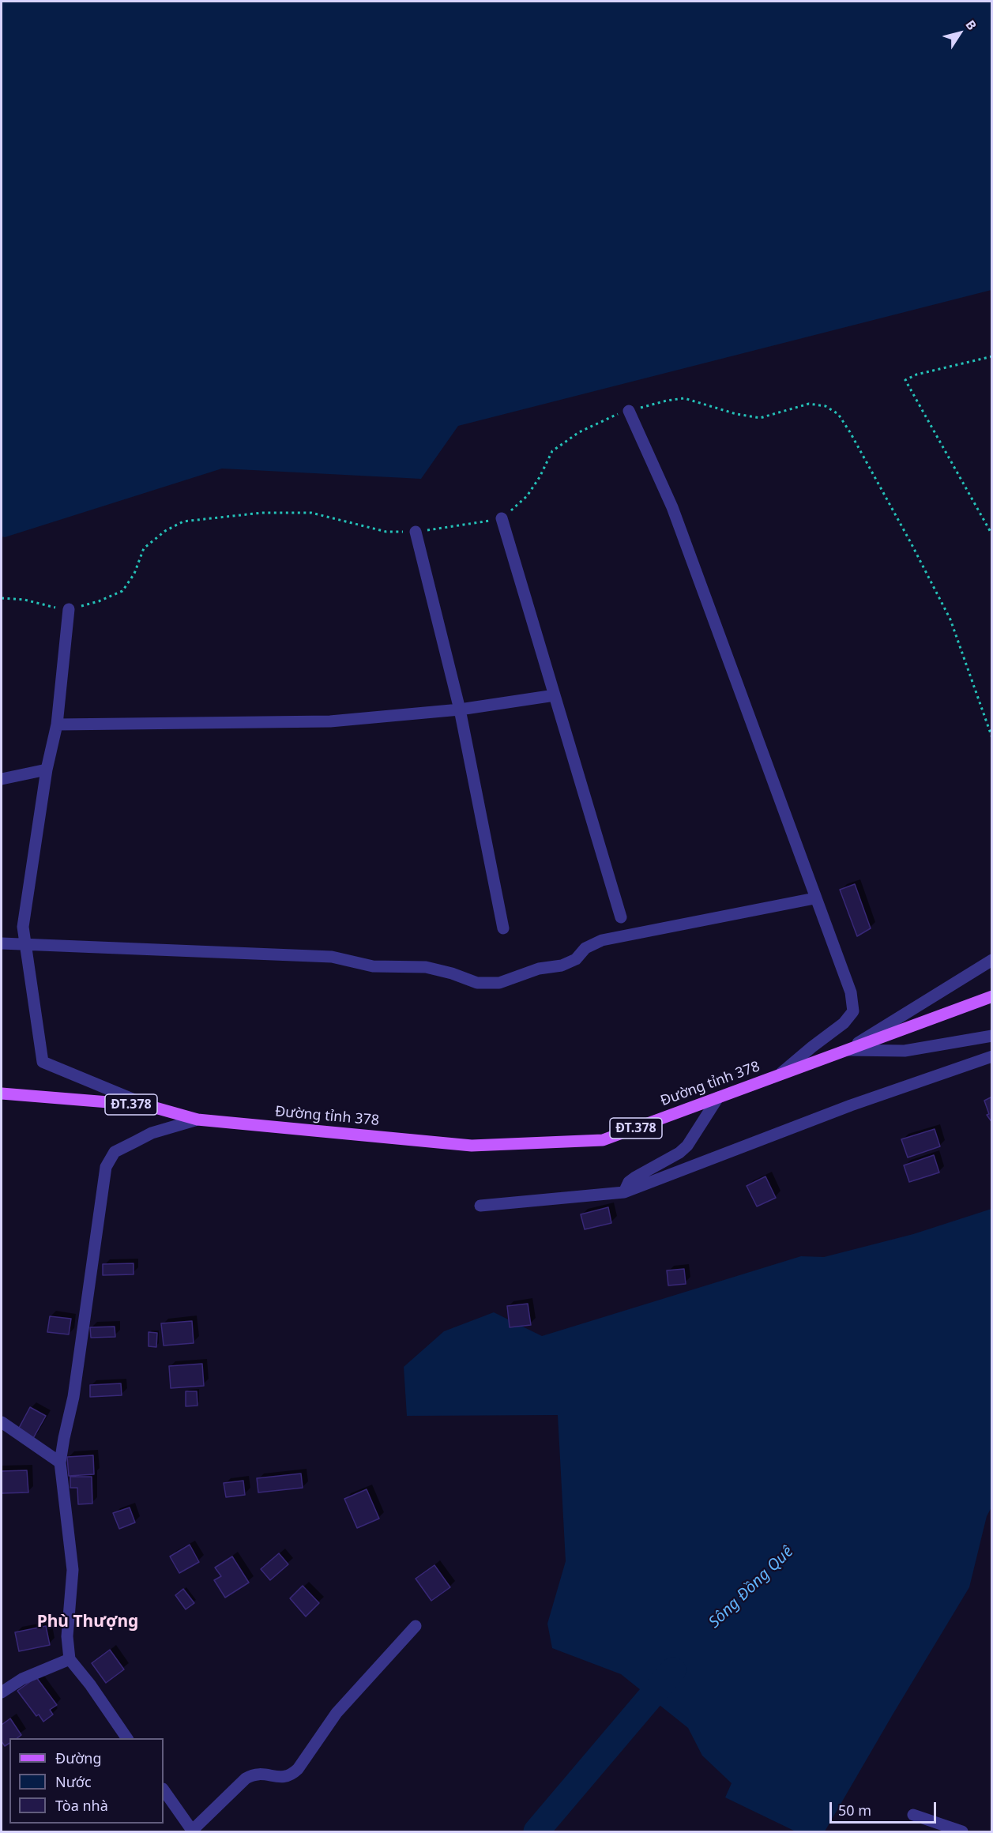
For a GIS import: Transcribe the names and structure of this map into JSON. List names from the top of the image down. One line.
{"streets":{"main road":["Đường tỉnh 378","ĐT.378"]},"crossings":[["Đường tỉnh 378","ĐT.378"]],"districts":["Phù Thượng"],"water":["Sông Đồng Quê"],"legend":["Đường","Nước","Tòa nhà"],"scale_bar":"50 m","north":"top right"}
